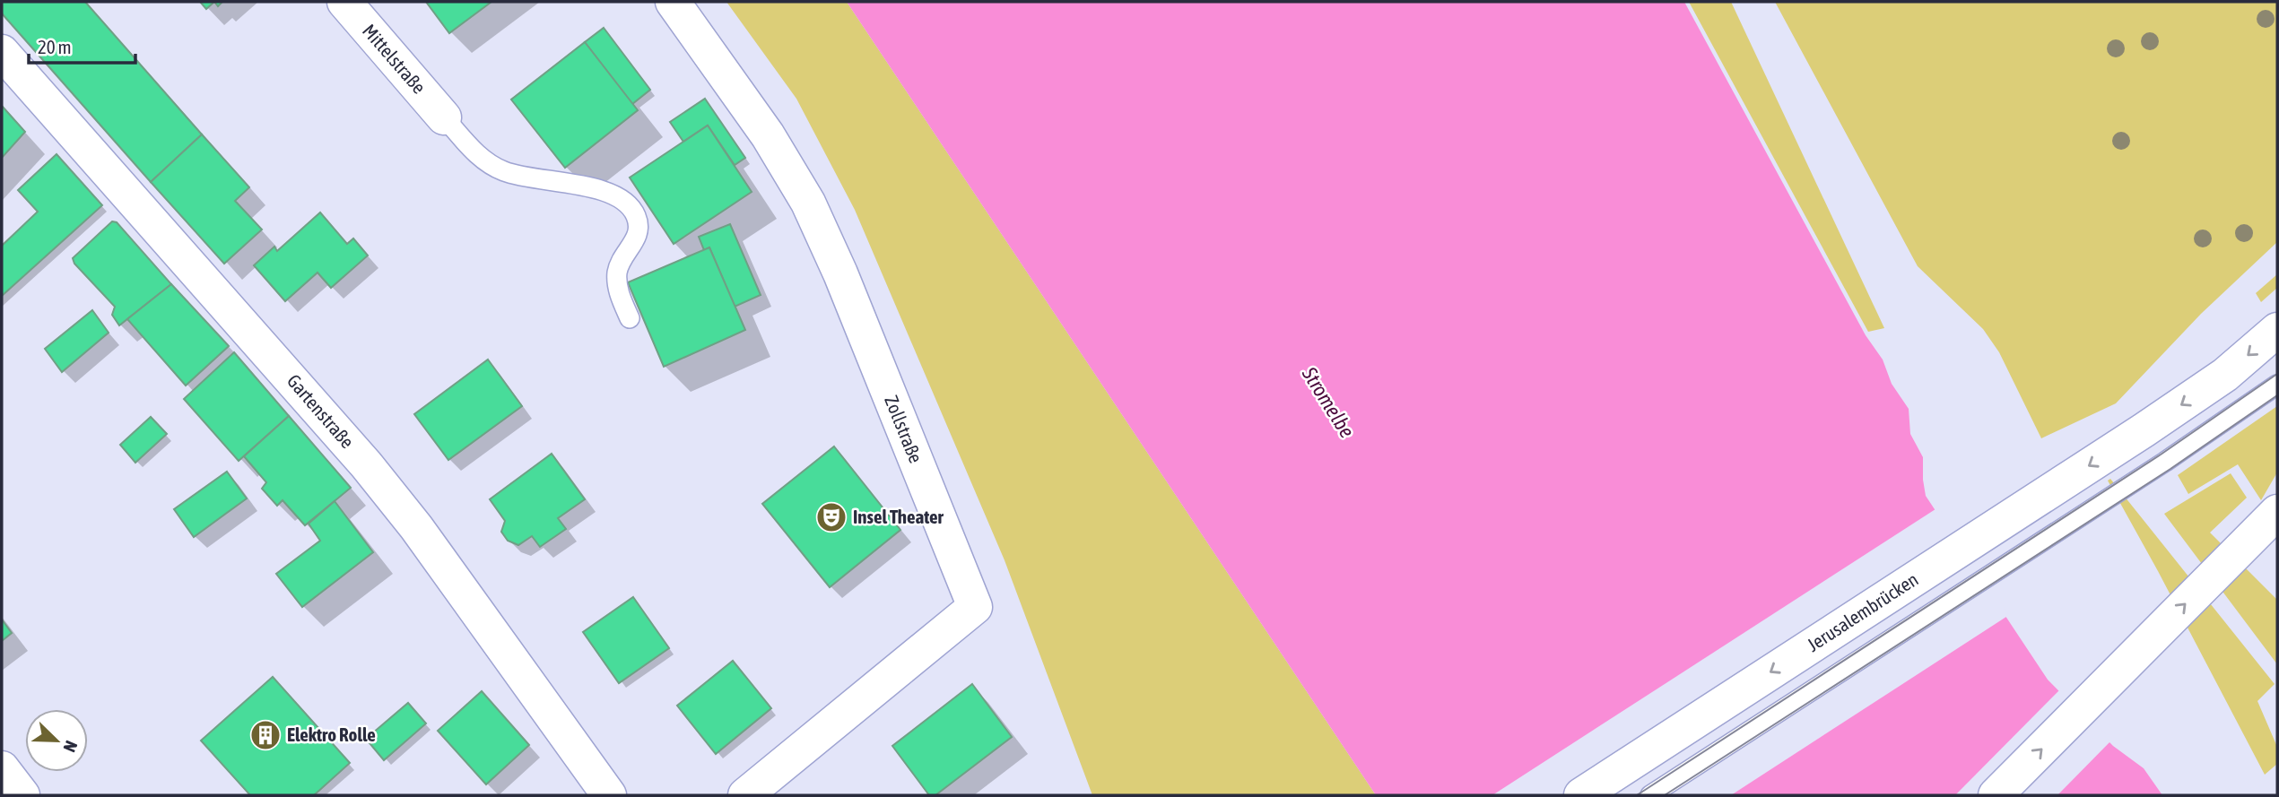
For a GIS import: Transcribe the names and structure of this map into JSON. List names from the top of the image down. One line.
{"streets":{"street":["Mittelstraße","Gartenstraße","Zollstraße","Jerusalembrücken"]},"water":["Stromelbe"],"places":{"theatre":["Insel Theater"],"building":["Elektro Rolle"]},"scale_bar":"20 m","north":"bottom right"}
